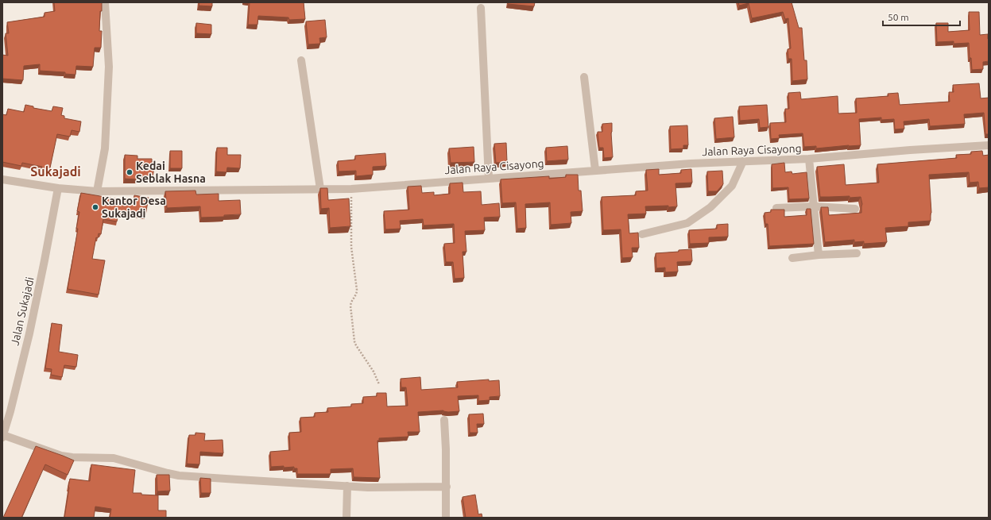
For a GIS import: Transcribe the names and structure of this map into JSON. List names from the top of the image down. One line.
{"streets":{"street":["Jalan Raya Cisayong","Jalan Sukajadi"]},"crossings":[["Jalan Raya Cisayong","Jalan Sukajadi"]],"districts":["Sukajadi"],"places":["Kedai Seblak Hasna","Kantor Desa Sukajadi"],"scale_bar":"50 m"}
